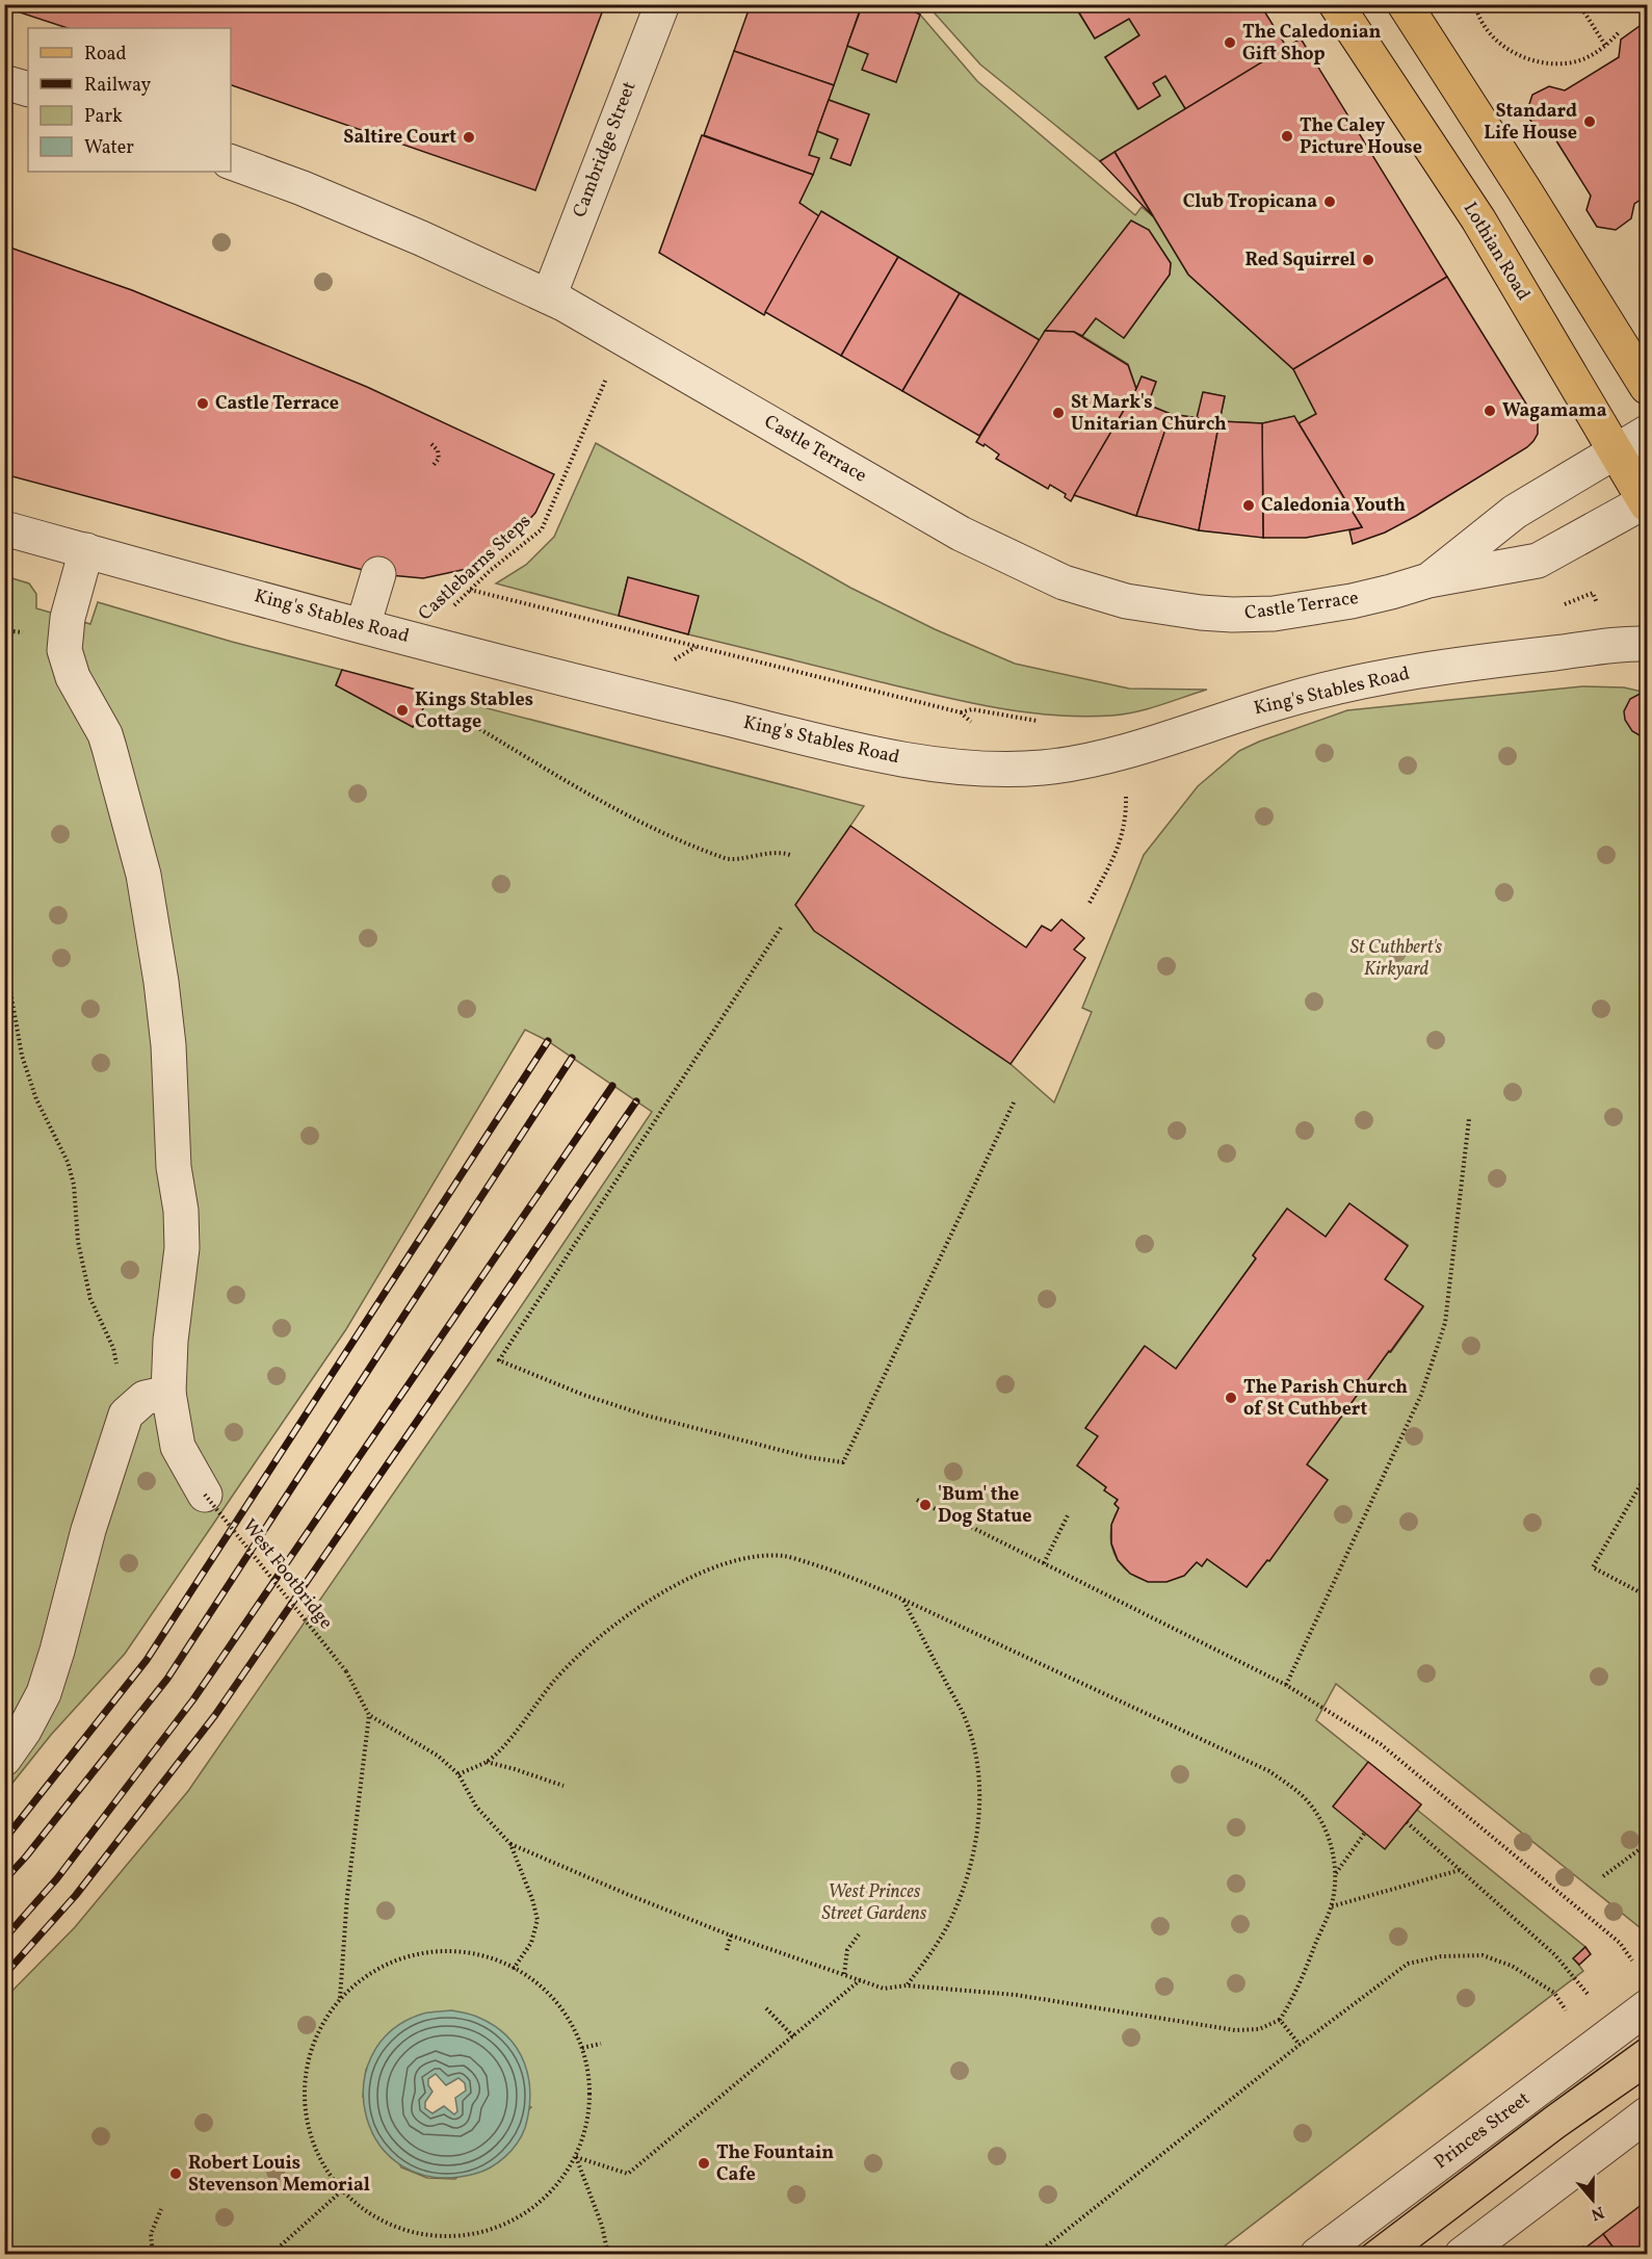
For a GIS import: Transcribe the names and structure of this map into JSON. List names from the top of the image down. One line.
{"streets":{"main road":["Lothian Road"],"street":["Cambridge Street","Castle Terrace","King's Stables Road","Princes Street"],"path":["Castlebarns Steps","West Footbridge"]},"crossings":[["Cambridge Street","Castle Terrace"],["Lothian Road","Castle Terrace"],["Castle Terrace","Castlebarns Steps"],["Castlebarns Steps","King's Stables Road"]],"parks":["St Cuthbert's Kirkyard","West Princes Street Gardens"],"places":["The Caledonian Gift Shop","Standard Life House","The Caley Picture House","Saltire Court","Club Tropicana","Red Squirrel","Castle Terrace","Wagamama","St Mark's Unitarian Church","Caledonia Youth","Kings Stables Cottage","The Parish Church of St Cuthbert","'Bum' the Dog Statue","The Fountain Cafe","Robert Louis Stevenson Memorial"],"legend":["Road","Railway","Park","Water"],"north":"bottom"}
